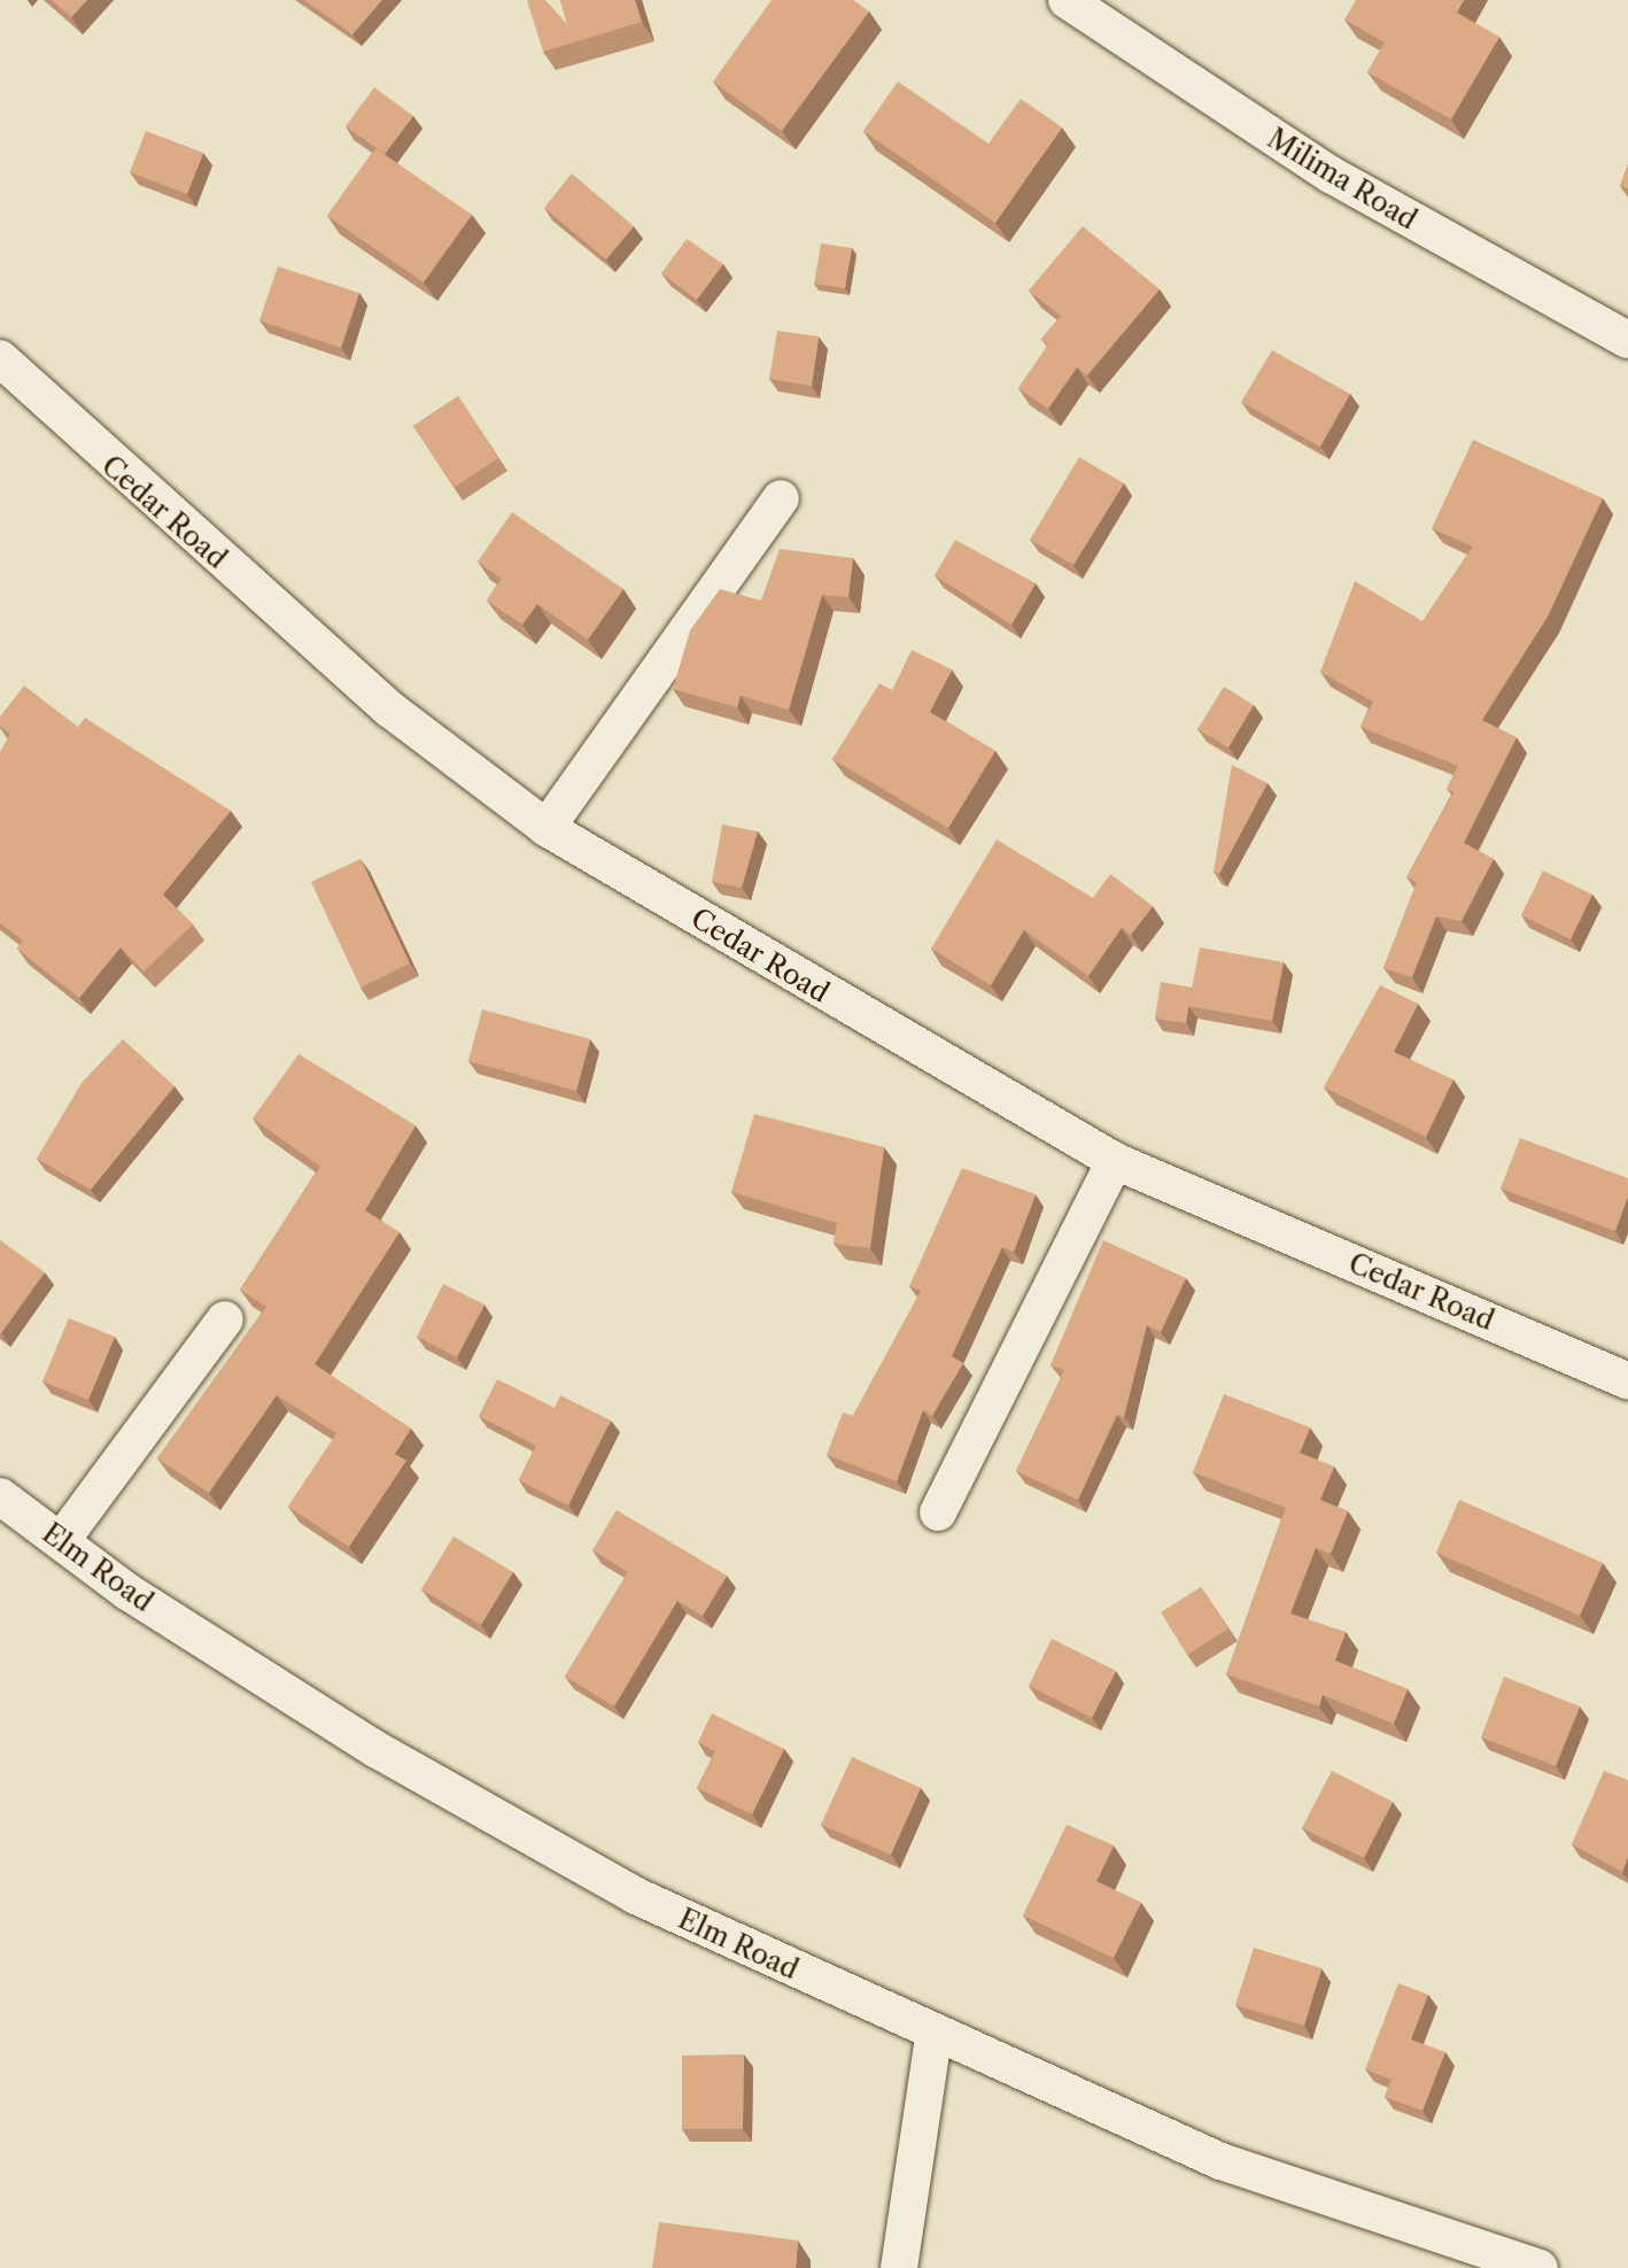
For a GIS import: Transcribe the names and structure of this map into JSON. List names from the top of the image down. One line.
{"streets":{"street":["Milima Road","Cedar Road","Elm Road"]}}
